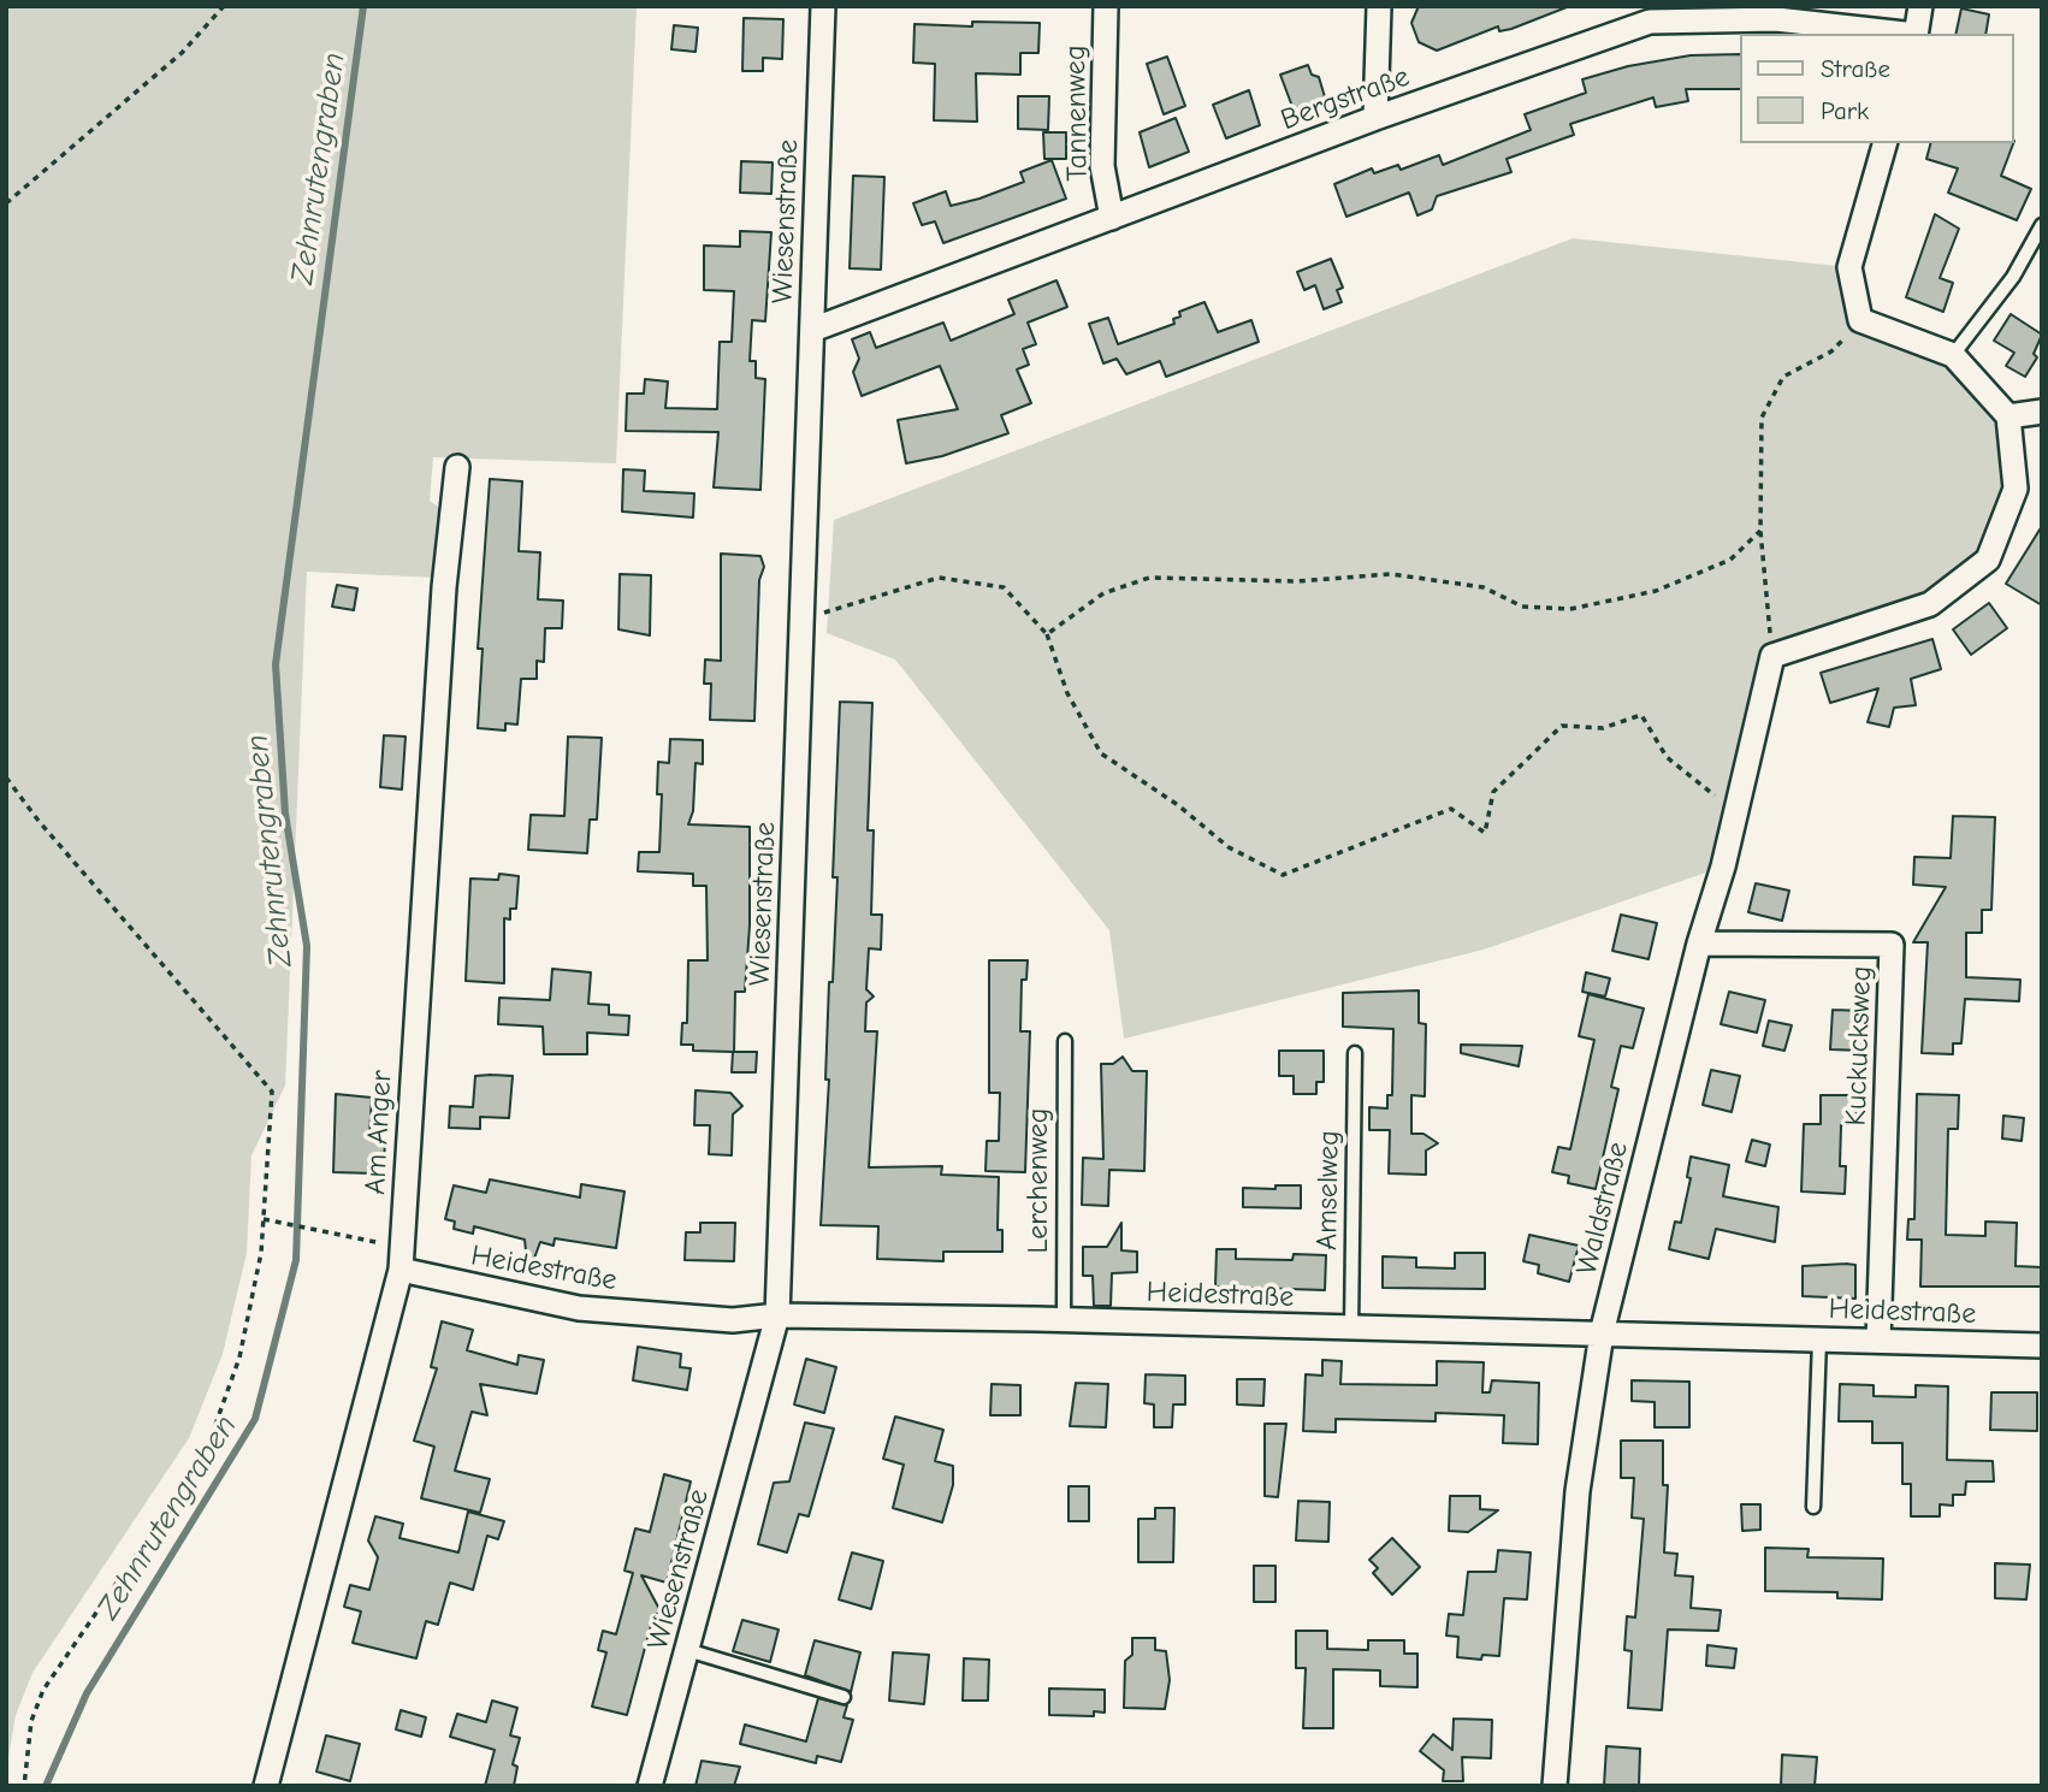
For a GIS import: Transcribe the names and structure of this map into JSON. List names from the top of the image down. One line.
{"streets":{"street":["Bergstraße","Tannenweg","Wiesenstraße","Kuckucksweg","Am Anger","Waldstraße","Heidestraße"],"lane":["Lerchenweg","Amselweg"]},"crossings":[["Bergstraße","Tannenweg"],["Bergstraße","Wiesenstraße"],["Wiesenstraße","Heidestraße"],["Kuckucksweg","Waldstraße"],["Kuckucksweg","Heidestraße"],["Am Anger","Heidestraße"],["Lerchenweg","Heidestraße"],["Amselweg","Heidestraße"],["Waldstraße","Heidestraße"]],"water":["Zehnrutengraben"],"legend":["Straße","Park"]}
